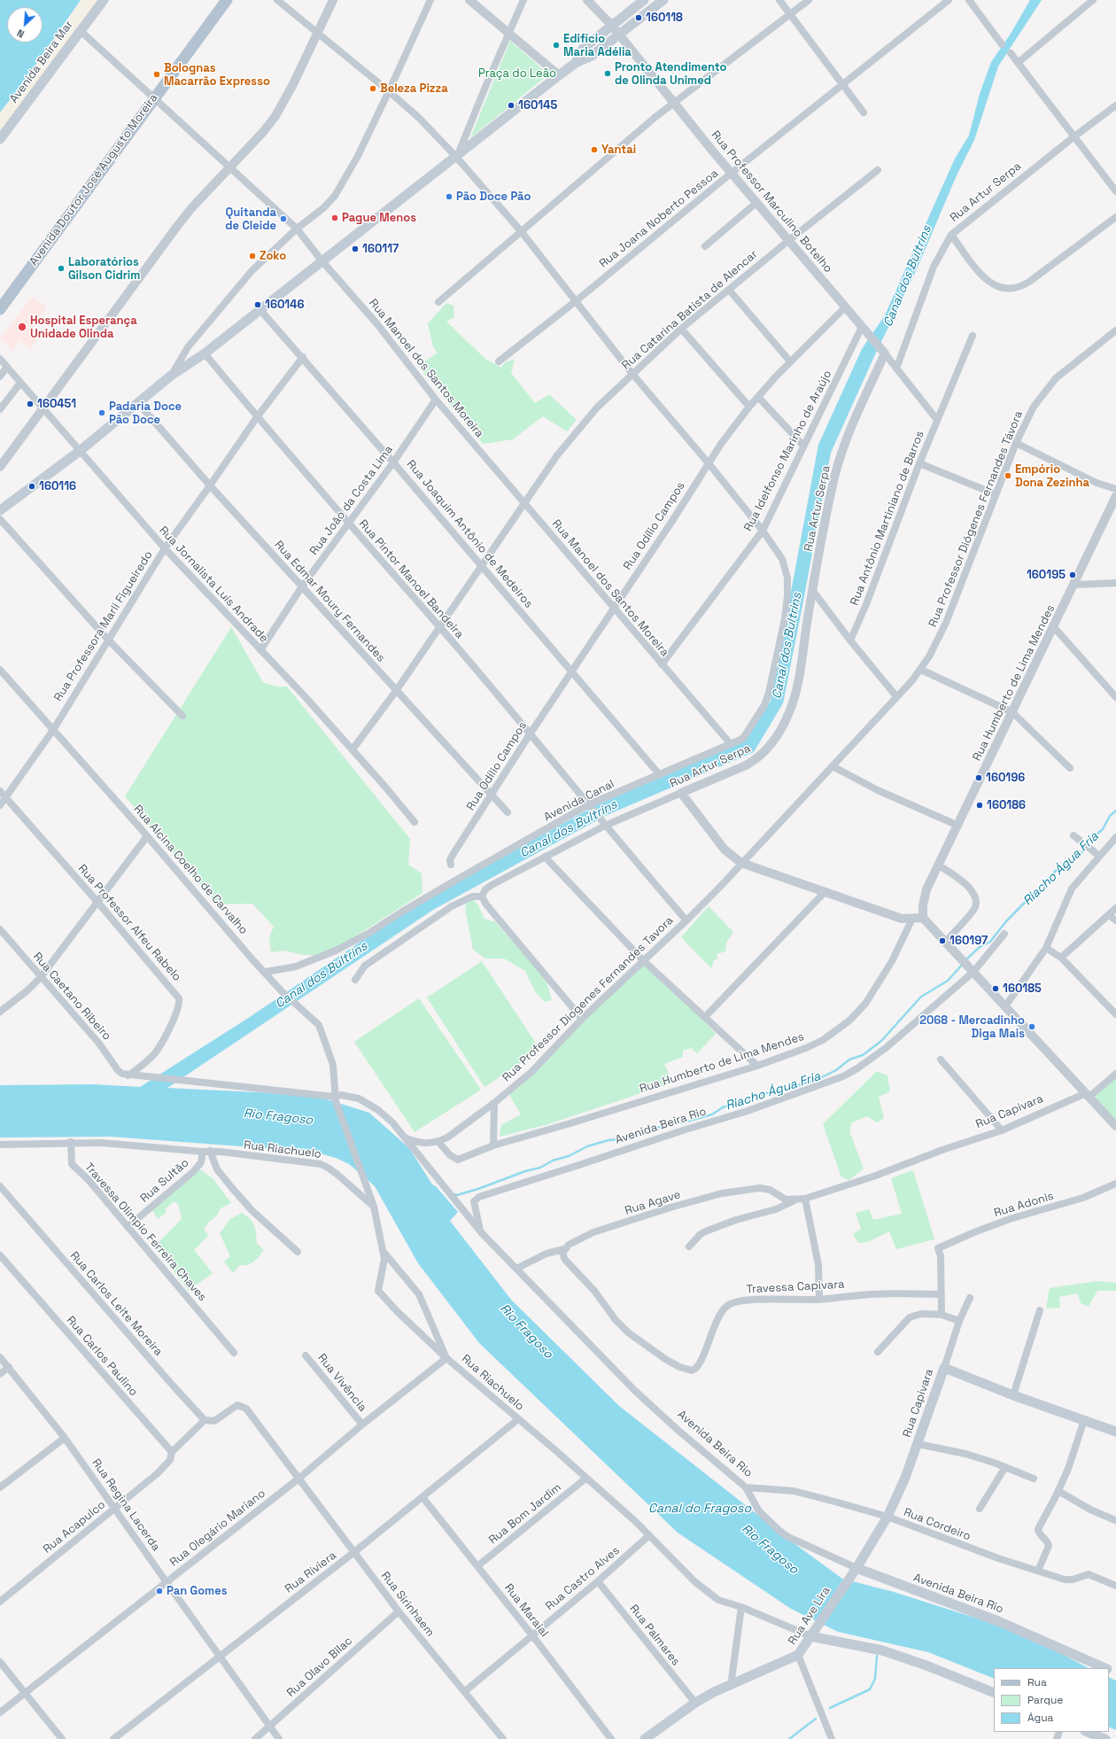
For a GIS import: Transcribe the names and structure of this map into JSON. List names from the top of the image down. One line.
{"streets":{"main road":["Avenida Beira Mar","Avenida Doutor José Augusto Moreira","Rua Capivara","Avenida Beira Rio","Rua Ave Lira"],"street":["Rua Artur Serpa","Rua Professor Marculino Botelho","Rua Joana Noberto Pessoa","Rua Catarina Batista de Alencar","Rua Manoel dos Santos Moreira","Rua Idelfonso Marinho de Araújo","Rua João da Costa Lima","Rua Antônio Martiniano de Barros","Rua Professor Diógenes Fernandes Távora","Rua Odílio Campos","Rua Joaquim Antônio de Medeiros","Rua Pintor Manoel Bandeira","Rua Jornalista Luís Andrade","Rua Edmar Moury Fernandes","Rua Professora Marli Figueiredo","Rua Humberto de Lima Mendes","Avenida Canal","Rua Alcina Coelho de Carvalho","Rua Professor Alfeu Rabelo","Rua Caetano Ribeiro","Rua Professor Diogenes Fernandes Tavora","Rua Riachuelo","Rua Sultão","Rua Agave","Rua Adonis","Travessa Olímpio Ferreira Chaves","Travessa Capivara","Rua Carlos Leite Moreira","Rua Carlos Paulino","Rua Vivência","Rua Regina Lacerda","Rua Bom Jardim","Rua Cordeiro","Rua Acapulco","Rua Olegário Mariano","Rua Riviera","Rua Castro Alves","Rua Sirinhaem","Rua Maraial","Rua Palmares","Rua Olavo Bilac"]},"crossings":[["Avenida Beira Mar","Rua Manoel dos Santos Moreira"],["Avenida Doutor José Augusto Moreira","Rua Manoel dos Santos Moreira"],["Rua Artur Serpa","Rua Professor Marculino Botelho"],["Rua Artur Serpa","Rua Pintor Manoel Bandeira"],["Rua Professor Marculino Botelho","Rua Joana Noberto Pessoa"],["Rua Professor Marculino Botelho","Rua Catarina Batista de Alencar"],["Rua Professor Marculino Botelho","Rua Idelfonso Marinho de Araújo"],["Rua Professor Marculino Botelho","Rua Antônio Martiniano de Barros"],["Rua Professor Marculino Botelho","Rua Odílio Campos"],["Rua Catarina Batista de Alencar","Rua Manoel dos Santos Moreira"],["Rua Catarina Batista de Alencar","Rua Joaquim Antônio de Medeiros"],["Rua Catarina Batista de Alencar","Rua Pintor Manoel Bandeira"],["Rua Catarina Batista de Alencar","Rua Jornalista Luís Andrade"],["Rua Catarina Batista de Alencar","Rua Edmar Moury Fernandes"],["Rua Manoel dos Santos Moreira","Rua Idelfonso Marinho de Araújo"],["Rua Manoel dos Santos Moreira","Rua João da Costa Lima"],["Rua Manoel dos Santos Moreira","Rua Odílio Campos"],["Rua Manoel dos Santos Moreira","Avenida Canal"],["Rua Idelfonso Marinho de Araújo","Avenida Canal"],["Rua João da Costa Lima","Rua Joaquim Antônio de Medeiros"],["Rua João da Costa Lima","Rua Pintor Manoel Bandeira"],["Rua João da Costa Lima","Rua Jornalista Luís Andrade"],["Rua João da Costa Lima","Rua Edmar Moury Fernandes"],["Rua Professor Diógenes Fernandes Távora","Rua Professor Diogenes Fernandes Tavora"],["Rua Odílio Campos","Rua Joaquim Antônio de Medeiros"],["Rua Odílio Campos","Rua Pintor Manoel Bandeira"],["Rua Odílio Campos","Rua Edmar Moury Fernandes"],["Rua Joaquim Antônio de Medeiros","Rua Professora Marli Figueiredo"],["Rua Joaquim Antônio de Medeiros","Avenida Canal"],["Rua Pintor Manoel Bandeira","Rua Professora Marli Figueiredo"],["Rua Pintor Manoel Bandeira","Avenida Canal"],["Rua Pintor Manoel Bandeira","Rua Professor Diogenes Fernandes Tavora"],["Rua Jornalista Luís Andrade","Rua Professora Marli Figueiredo"],["Rua Edmar Moury Fernandes","Rua Professora Marli Figueiredo"],["Rua Professora Marli Figueiredo","Rua Alcina Coelho de Carvalho"],["Rua Professora Marli Figueiredo","Rua Professor Alfeu Rabelo"],["Rua Humberto de Lima Mendes","Rua Professor Diogenes Fernandes Tavora"],["Avenida Canal","Rua Alcina Coelho de Carvalho"],["Rua Alcina Coelho de Carvalho","Rua Riachuelo"],["Rua Professor Alfeu Rabelo","Rua Caetano Ribeiro"],["Rua Professor Diogenes Fernandes Tavora","Avenida Beira Rio"],["Rua Capivara","Avenida Beira Rio"],["Rua Capivara","Rua Agave"],["Rua Capivara","Rua Cordeiro"],["Rua Capivara","Rua Ave Lira"],["Avenida Beira Rio","Rua Cordeiro"],["Avenida Beira Rio","Rua Ave Lira"],["Rua Riachuelo","Rua Sultão"],["Rua Riachuelo","Travessa Olímpio Ferreira Chaves"],["Rua Riachuelo","Rua Bom Jardim"],["Rua Riachuelo","Rua Olegário Mariano"],["Rua Riachuelo","Rua Riviera"],["Rua Riachuelo","Rua Castro Alves"],["Rua Riachuelo","Rua Ave Lira"],["Rua Sultão","Travessa Olímpio Ferreira Chaves"],["Rua Agave","Travessa Capivara"],["Rua Adonis","Travessa Capivara"],["Rua Carlos Leite Moreira","Rua Sirinhaem"],["Rua Carlos Paulino","Rua Acapulco"],["Rua Vivência","Rua Olegário Mariano"],["Rua Regina Lacerda","Rua Acapulco"],["Rua Regina Lacerda","Rua Olegário Mariano"],["Rua Regina Lacerda","Rua Riviera"],["Rua Regina Lacerda","Rua Olavo Bilac"],["Rua Bom Jardim","Rua Maraial"],["Rua Olegário Mariano","Rua Sirinhaem"],["Rua Riviera","Rua Sirinhaem"],["Rua Riviera","Rua Maraial"],["Rua Castro Alves","Rua Sirinhaem"],["Rua Castro Alves","Rua Maraial"],["Rua Castro Alves","Rua Palmares"],["Rua Sirinhaem","Rua Olavo Bilac"]],"water":["Canal dos Bultrins","Riacho Água Fria","Rio Fragoso","Canal do Fragoso"],"parks":["Praça do Leão"],"places":["160118","Edifício Maria Adélia","Pronto Atendimento de Olinda Unimed","Bolognas Macarrão Expresso","Beleza Pizza","160145","Yantai","Pão Doce Pão","Pague Menos","Quitanda de Cleide","160117","Zoko","Laboratórios Gilson Cidrim","160146","Hospital Esperança Unidade Olinda","160451","Padaria Doce Pão Doce","Empório Dona Zezinha","160116","160195","160196","160186","160197","160185","2068 - Mercadinho Diga Mais","Pan Gomes"],"legend":["Rua","Parque","Água"],"north":"bottom left"}
